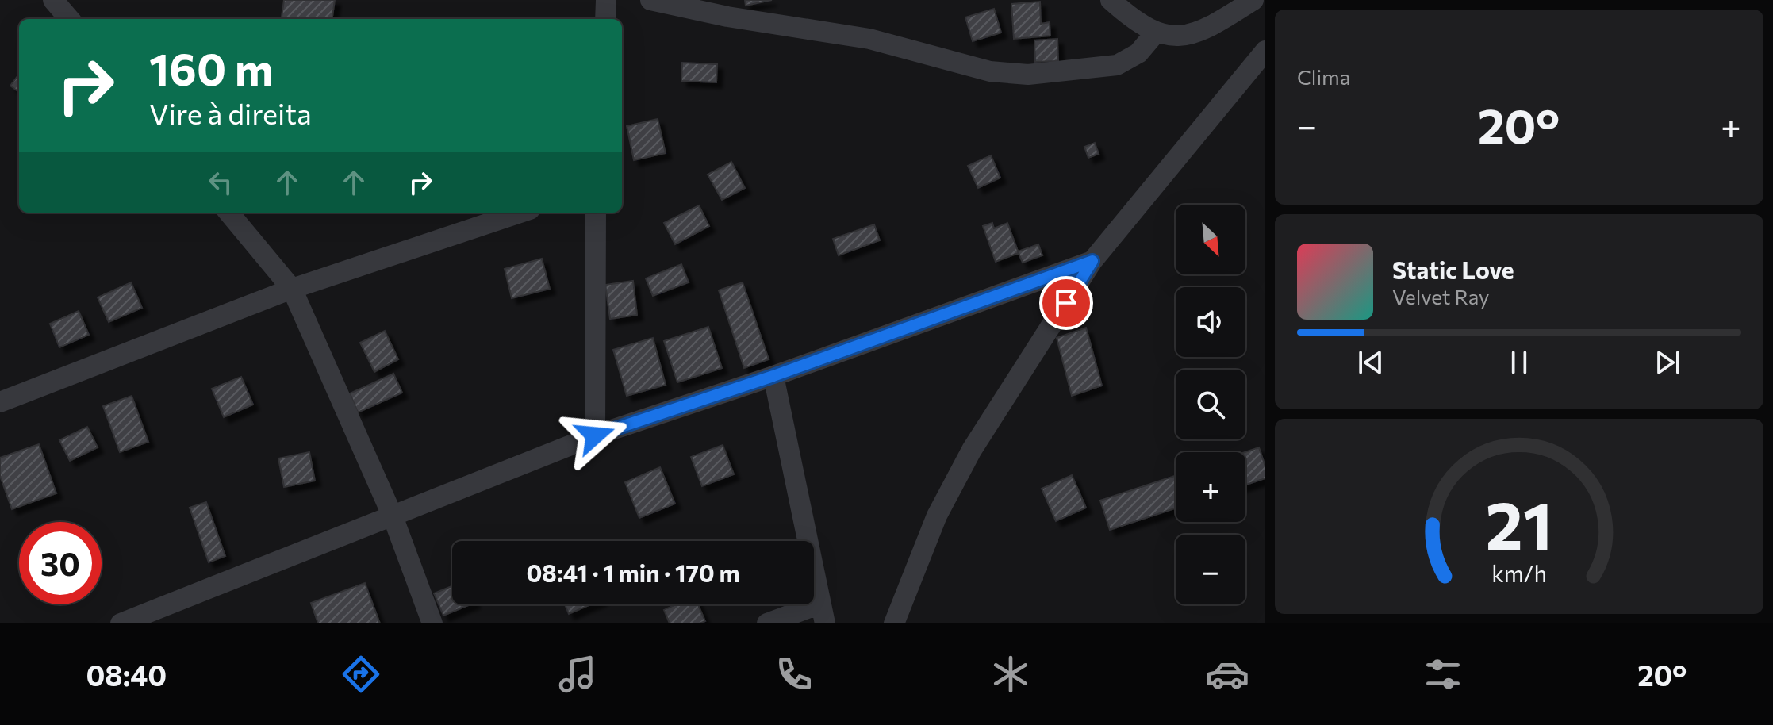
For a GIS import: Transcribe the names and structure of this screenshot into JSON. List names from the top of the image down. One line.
{"north":"bottom right","page":{"tile":"Clima","turn":["160 m","Vire à direita"],"heat":["−","20°","+"],"map_buttons":["+","−"],"song":["Static Love","Velvet Ray"],"limit":"30","trip":"08:41 · 1 min · 170 m","tabs":["08:40","20°"],"gauge":["21","km/h"]}}
